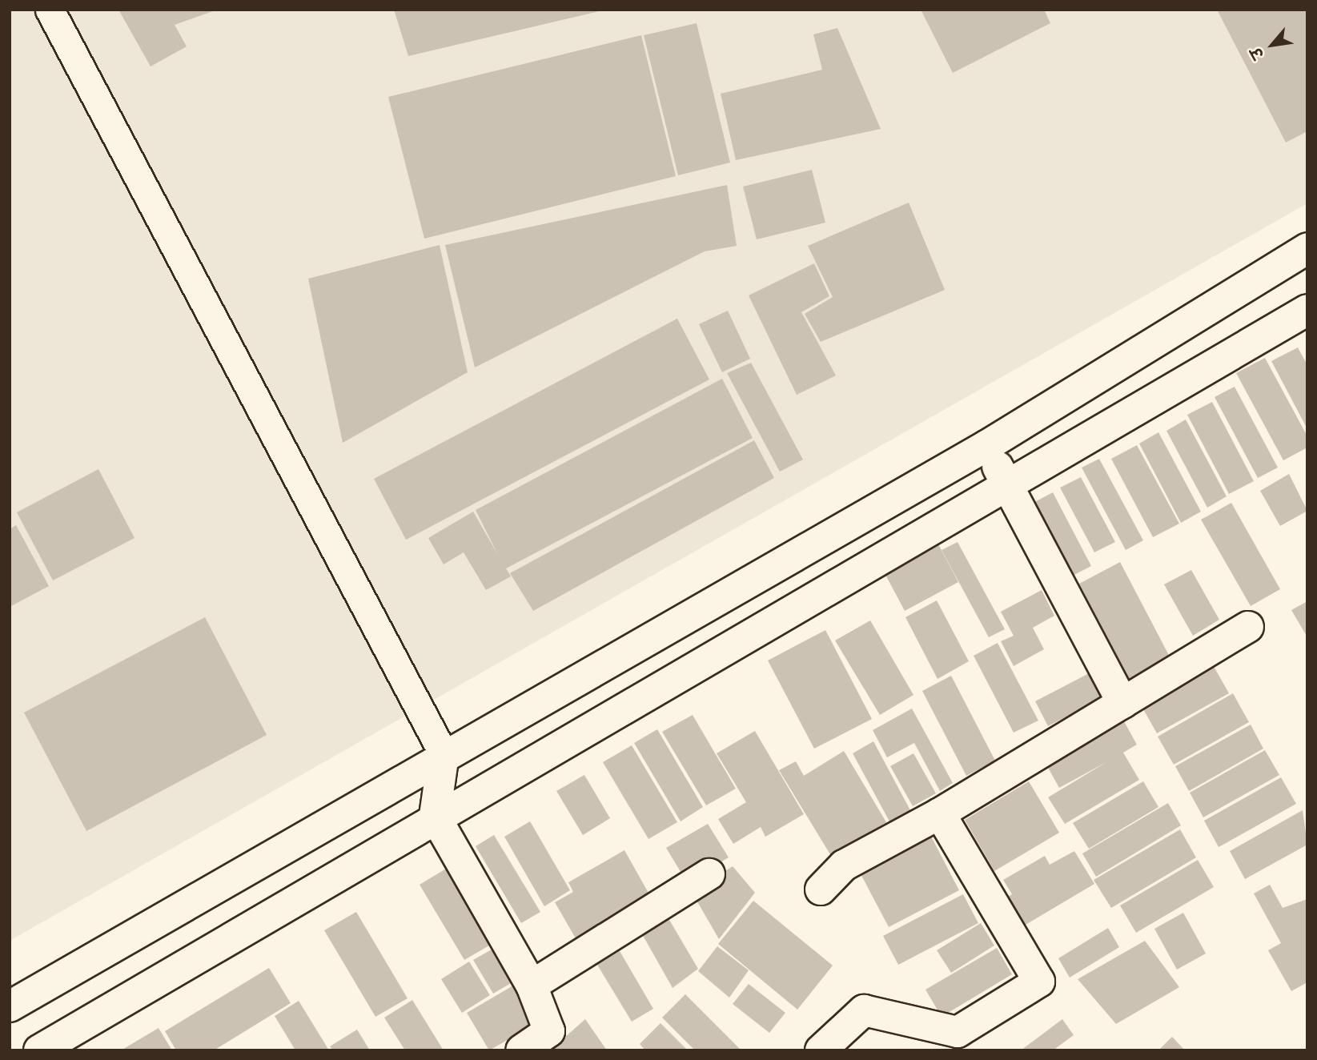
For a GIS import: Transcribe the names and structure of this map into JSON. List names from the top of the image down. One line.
{"north":"bottom left"}
